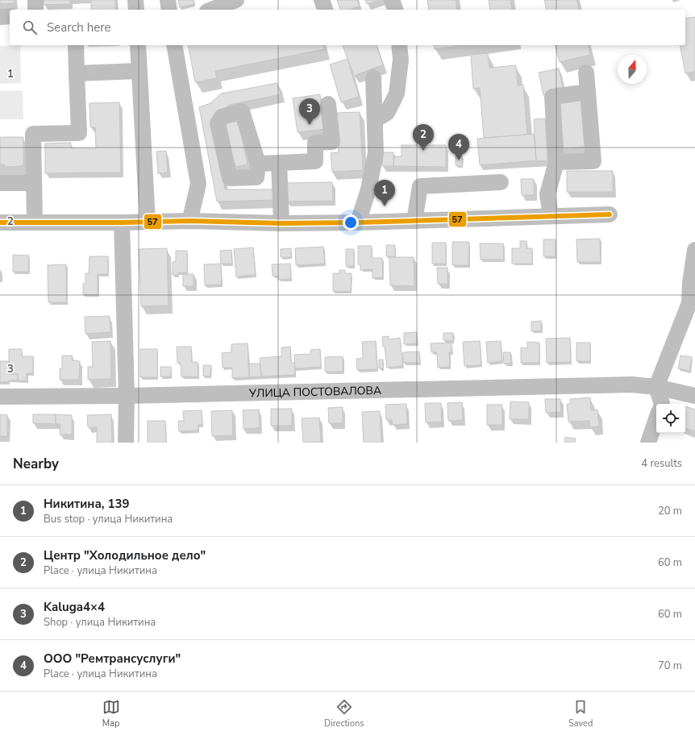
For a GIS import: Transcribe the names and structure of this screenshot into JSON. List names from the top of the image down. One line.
{"streets":{"street":["УЛИЦА ПОСТОВАЛОВА"]},"lines":["transit line 57"],"north":"top","page":{"search":"Search here","pins":["3","2","4","1"],"heading":["Nearby","4 results"],"list":[{"mark":"1","name":"Никитина, 139","note":"Bus stop · улица Никитина","value":"20 m"},{"mark":"2","name":"Центр \"Холодильное дело\"","note":"Place · улица Никитина","value":"60 m"},{"mark":"3","name":"Kaluga4×4","note":"Shop · улица Никитина","value":"60 m"},{"mark":"4","name":"ООО \"Ремтрансуслуги\"","note":"Place · улица Никитина","value":"70 m"}],"nav":["Map","Directions","Saved"]},"grid":{"rows":["1","2","3"]}}
